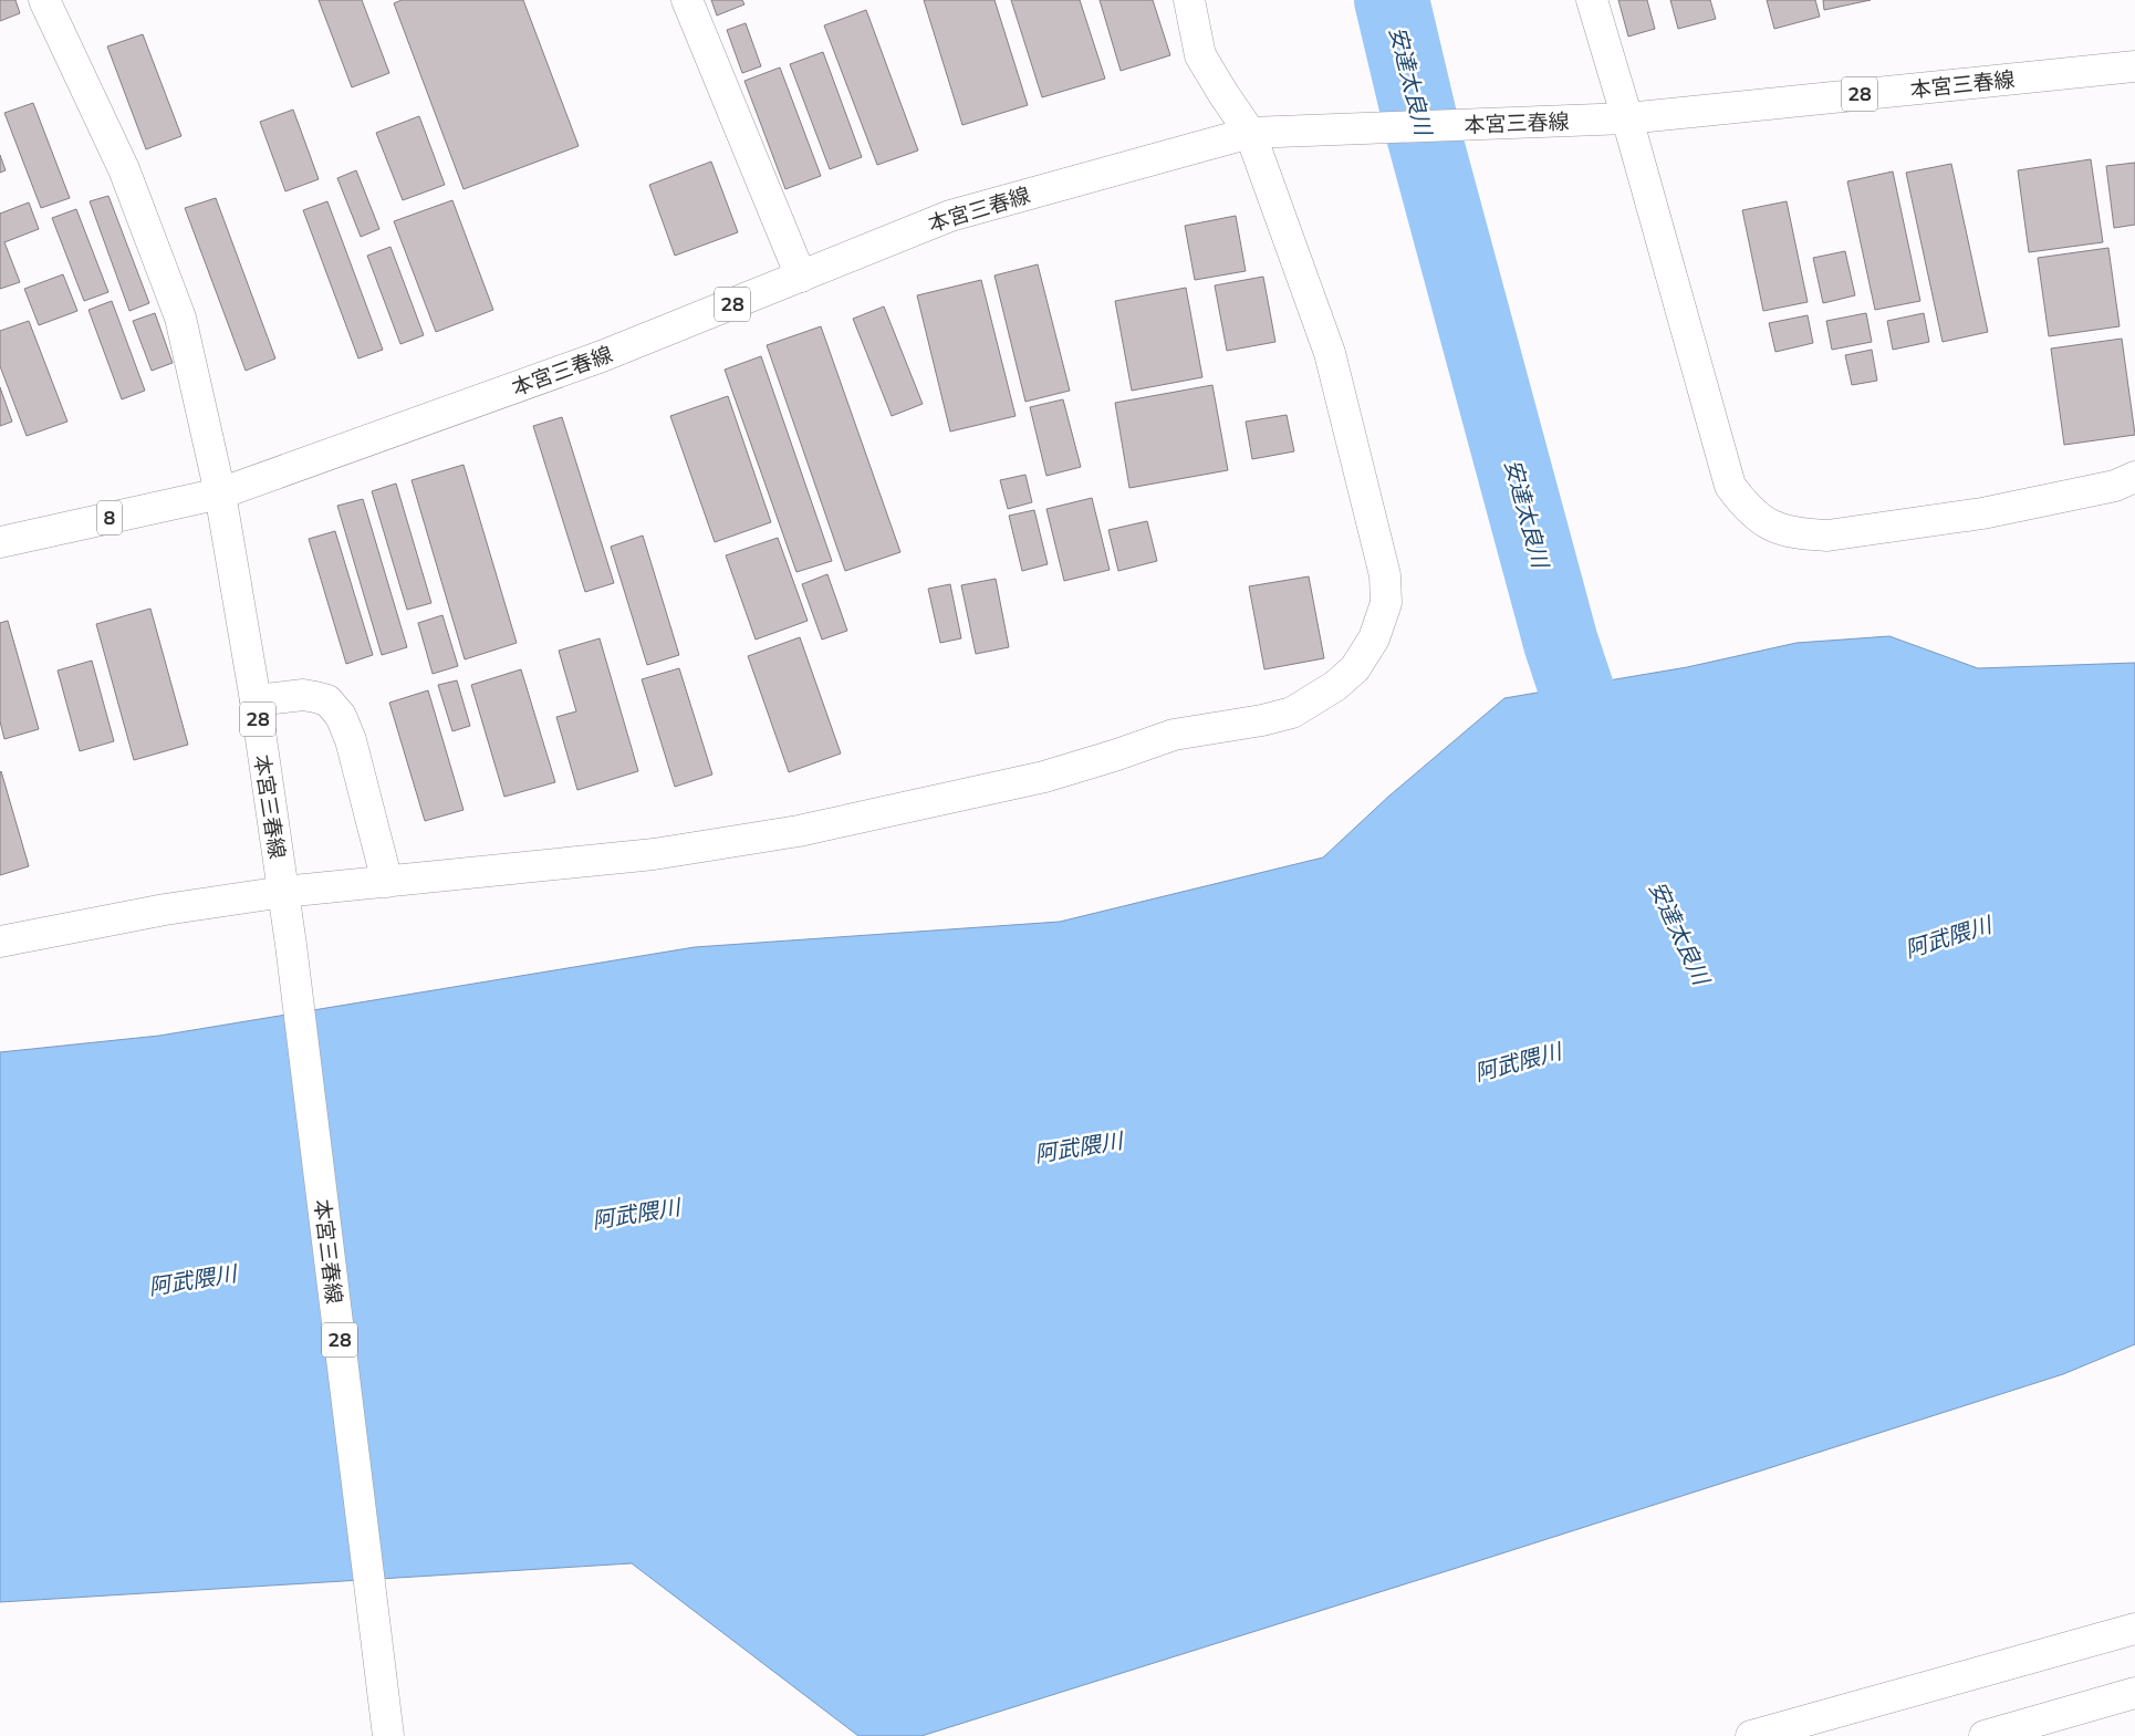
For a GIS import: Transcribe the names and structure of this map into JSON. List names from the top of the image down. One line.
{"streets":{"street":["本宮三春線","28","8"]},"crossings":[["本宮三春線","8"]],"water":["安達太良川","阿武隈川"]}
